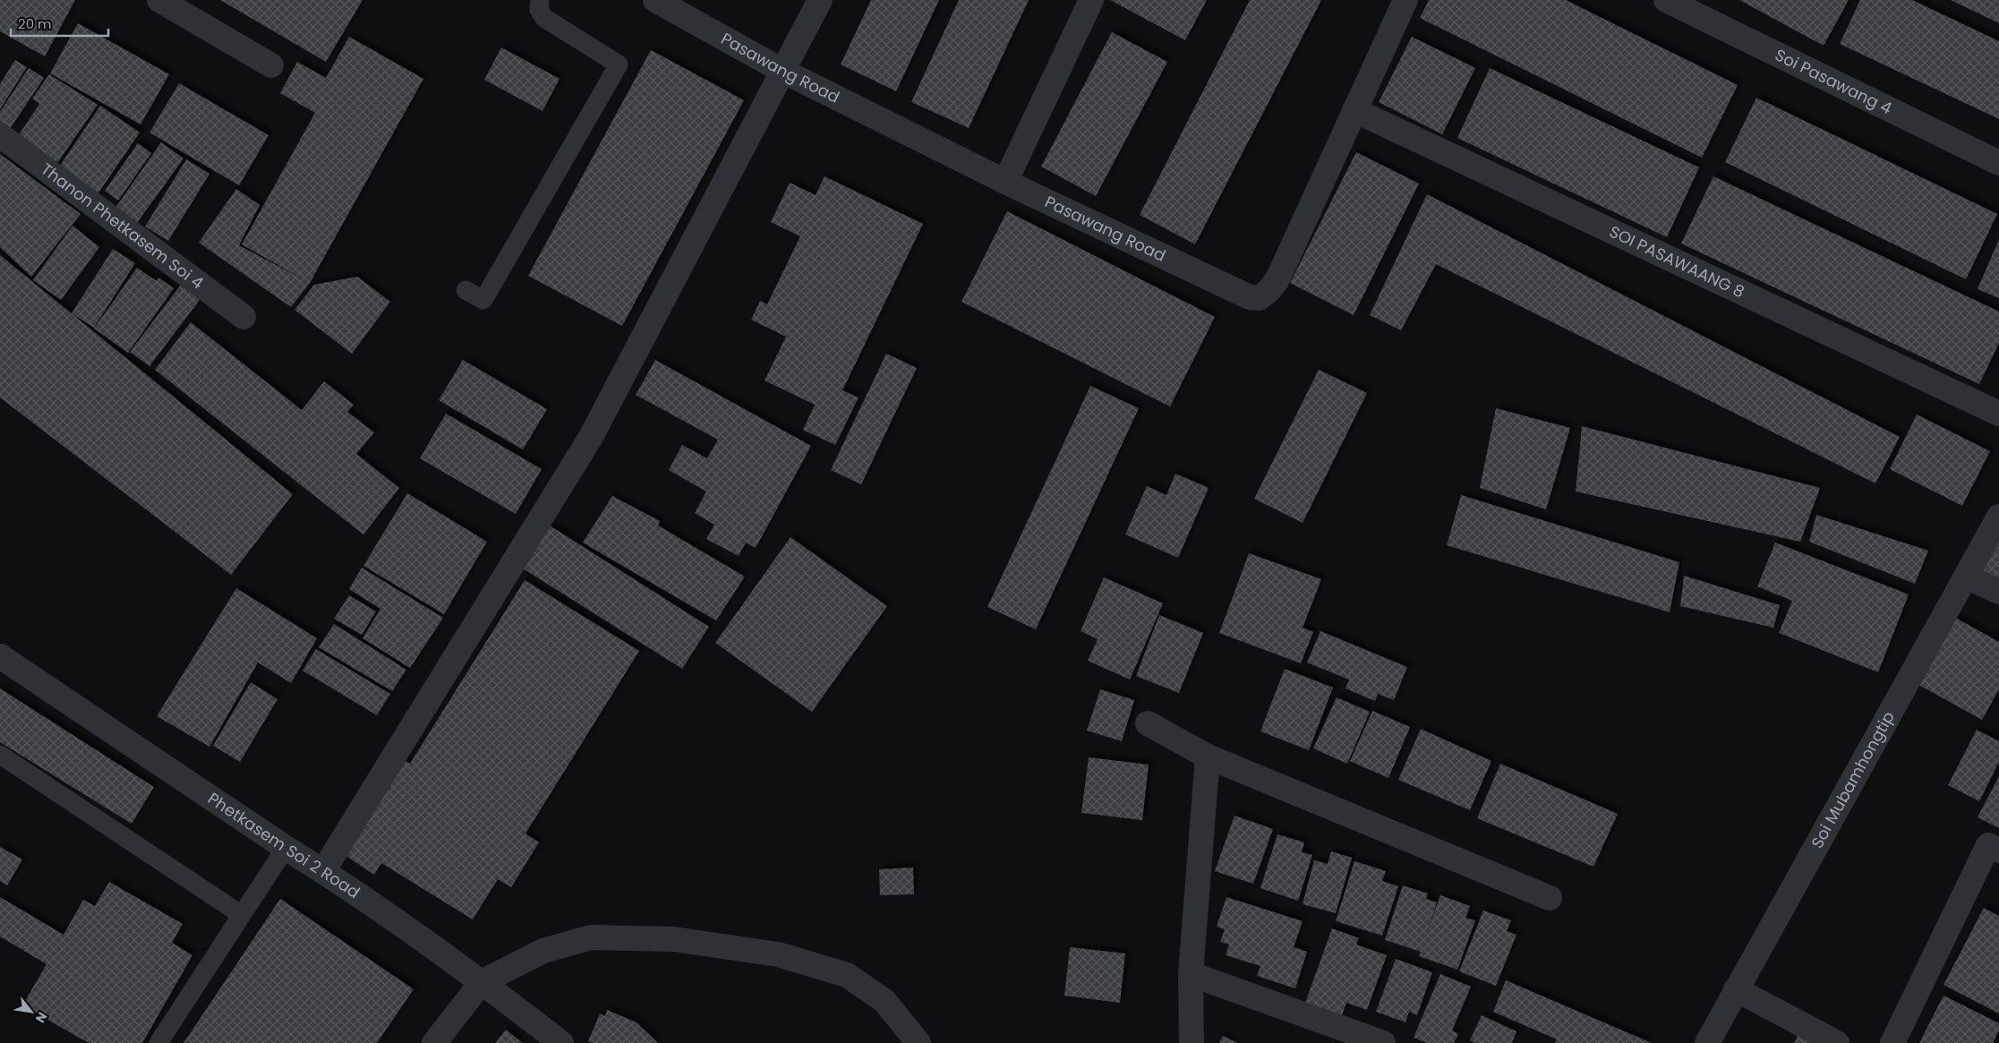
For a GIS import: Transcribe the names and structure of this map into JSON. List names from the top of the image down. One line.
{"streets":{"street":["Pasawang Road","Soi Pasawang 4","Thanon Phetkasem Soi 4","SOI PASAWAANG 8","Soi Mubamhongtip","Phetkasem Soi 2 Road"]},"crossings":[["Pasawang Road","SOI PASAWAANG 8"]],"scale_bar":"20 m","north":"bottom right"}
